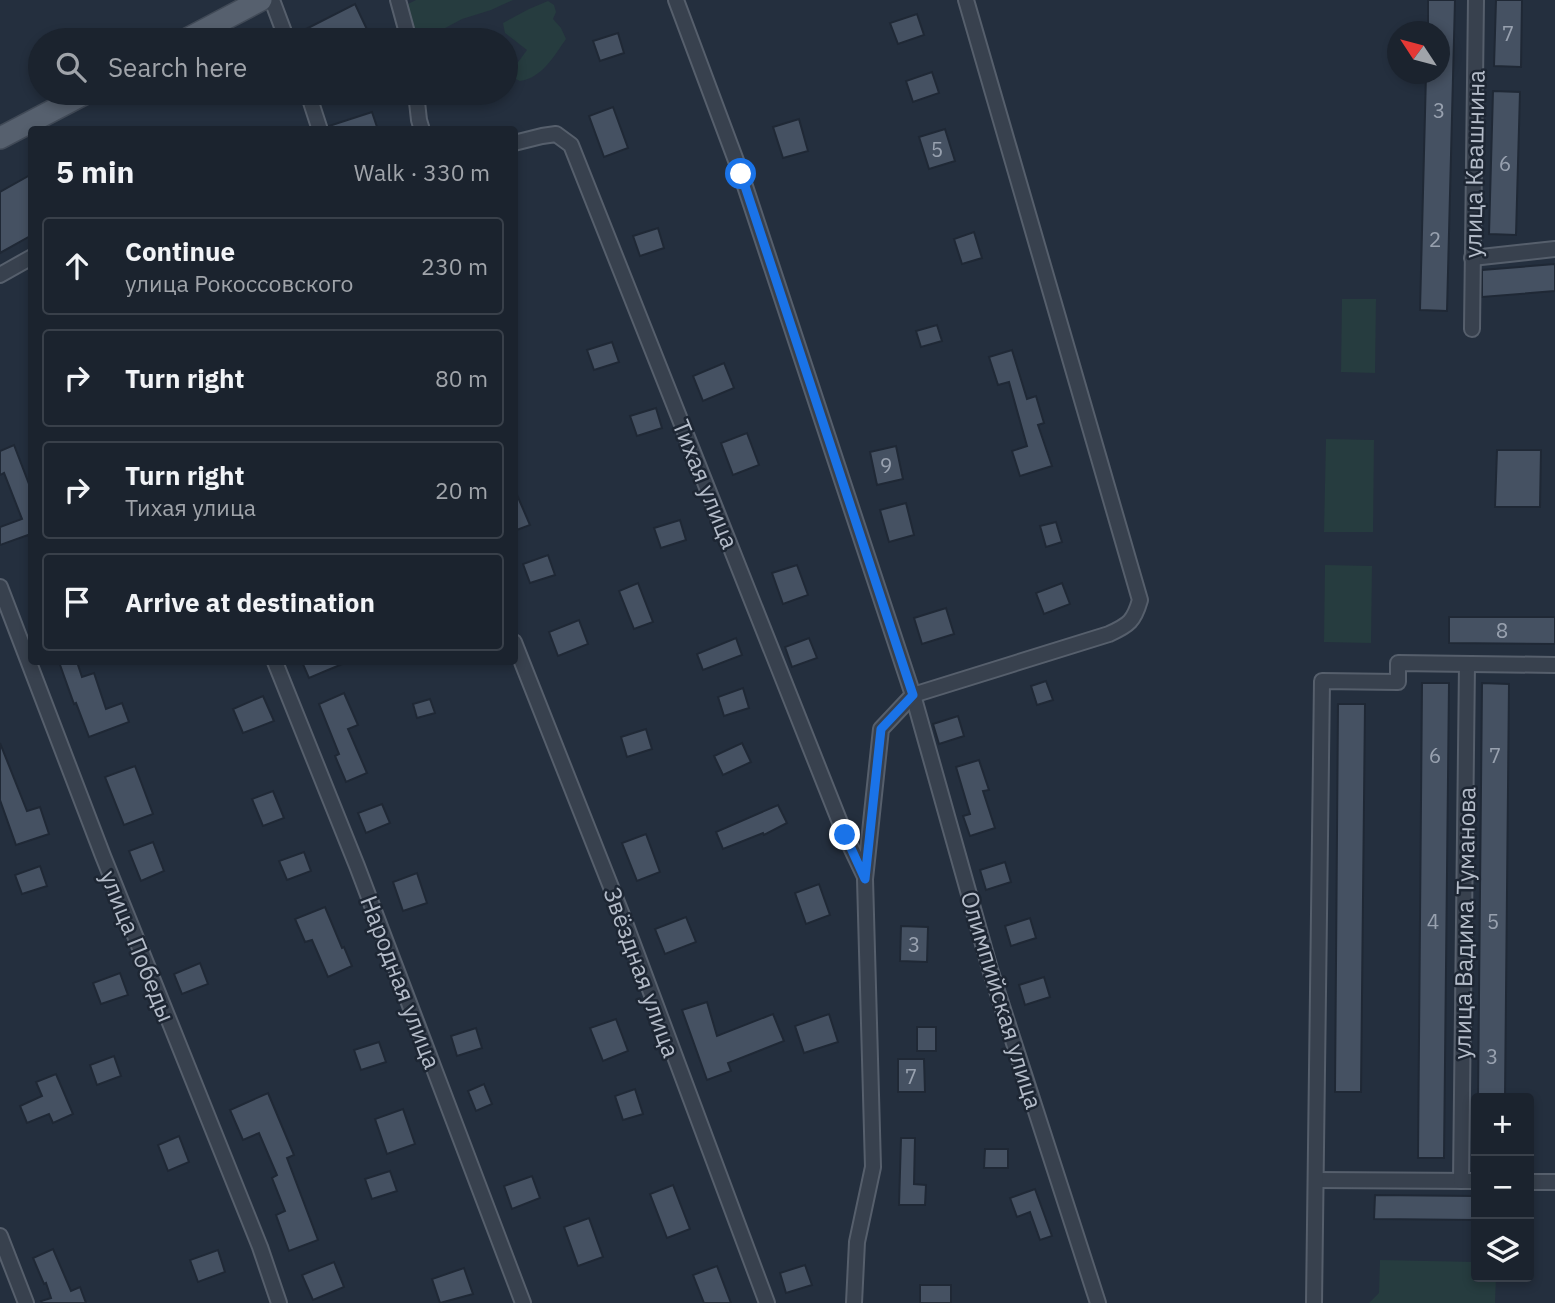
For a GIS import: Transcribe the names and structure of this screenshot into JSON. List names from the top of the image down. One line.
{"streets":{"street":["улица Квашнина","Тихая улица","улица Вадима Туманова","улица Победы","Звёздная улица","Народная улица","Олимпийская улица"]},"house_numbers":["7","3","5","6","2","9","8","6","7","4","5","3","3","7"],"north":"top left","page":{"search":"Search here","heading":["5 min","Walk · 330 m"],"list":[["Continue","улица Рокоссовского","230 m"],["Turn right","80 m"],["Turn right","Тихая улица","20 m"],"Arrive at destination"],"map_buttons":["+","−"]}}
